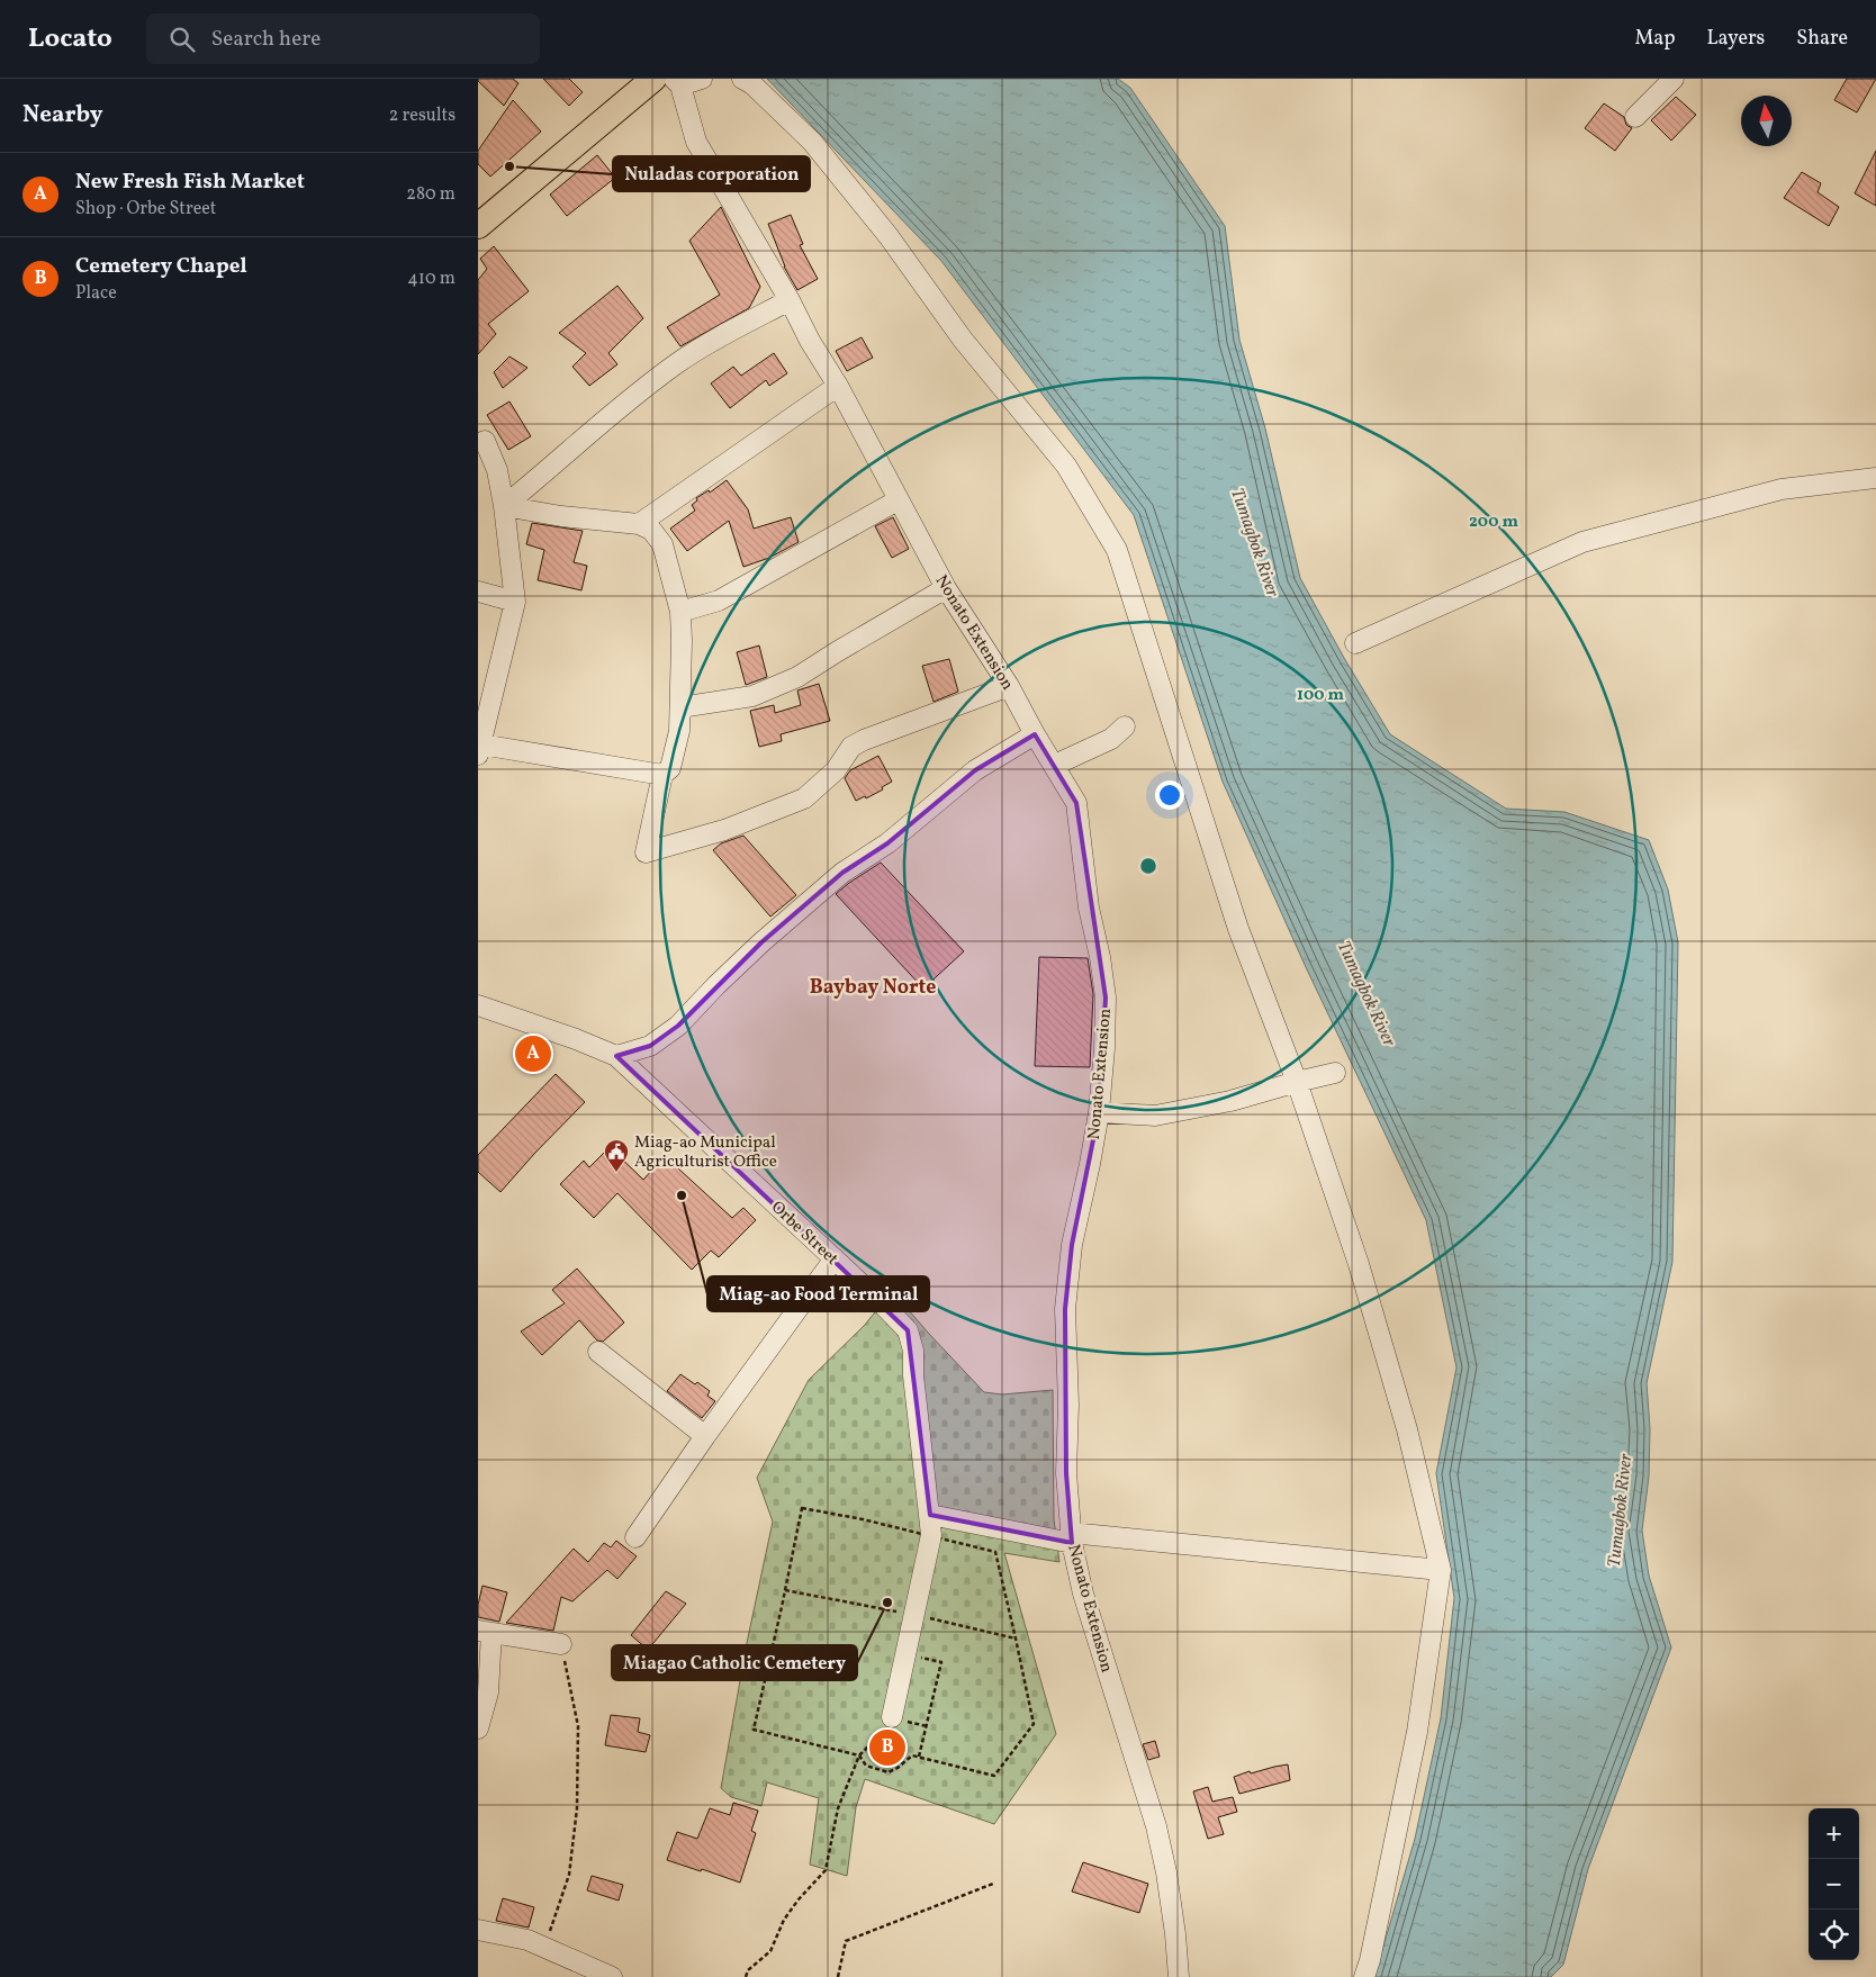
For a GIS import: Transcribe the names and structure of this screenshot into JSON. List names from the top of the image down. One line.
{"streets":{"street":["Nonato Extension","Orbe Street"]},"districts":["Baybay Norte"],"water":["Tumagbok River"],"places":{"other":["Nuladas corporation","Miag-ao Food Terminal","Miagao Catholic Cemetery"],"public building":["Miag-ao Municipal Agriculturist Office"]},"north":"top","page":{"header":"Locato","search":"Search here","nav":["Map","Layers","Share"],"heading":["Nearby","2 results"],"list":[{"mark":"A","name":"New Fresh Fish Market","note":"Shop · Orbe Street","value":"280 m"},{"mark":"B","name":"Cemetery Chapel","note":"Place","value":"410 m"}],"pins":["A","B"],"map_buttons":["+","−"]},"rings":["200 m","100 m"]}
